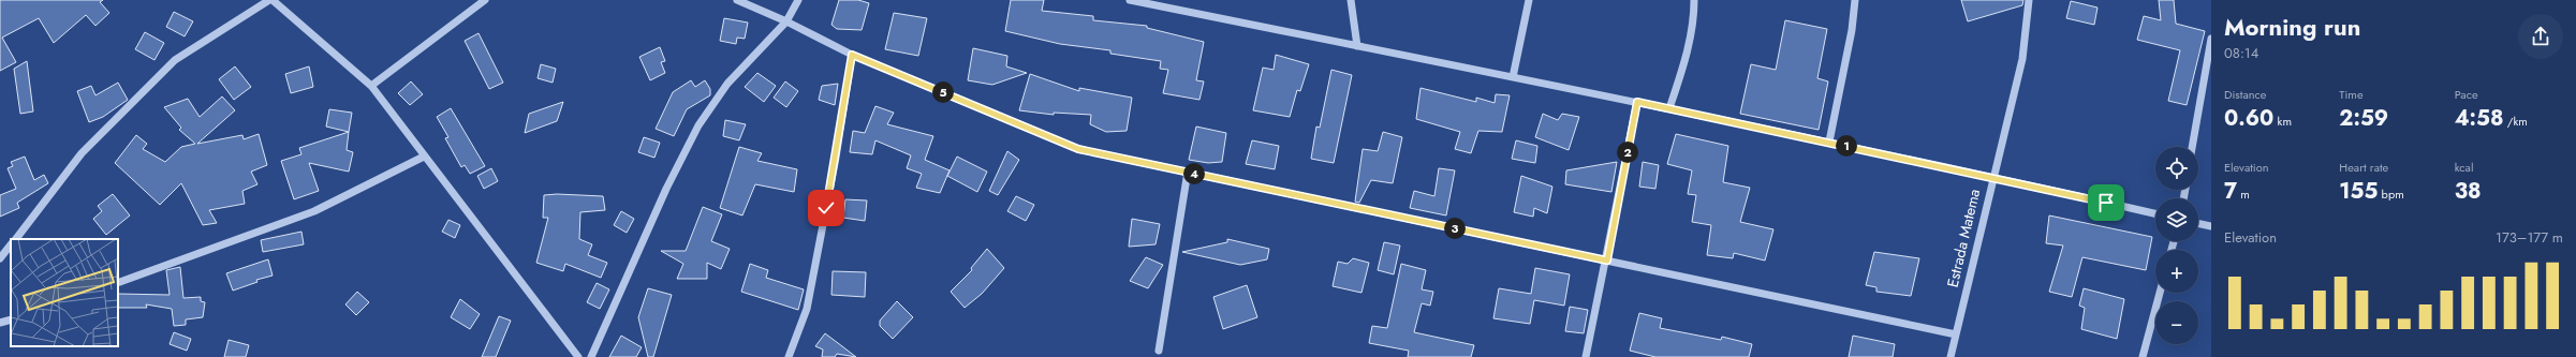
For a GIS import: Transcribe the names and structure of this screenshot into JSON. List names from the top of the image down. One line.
{"streets":{"street":["Estrada Matema"]},"page":{"heading":["Morning run","08:14"],"stats":[["Distance","0.60 km"],["Time","2:59"],["Pace","4:58 /km"],["Elevation","7 m"],["Heart rate","155 bpm"],["kcal","38"]],"pins":["5","1","2","4","3"],"map_buttons":["+","−"],"chart":["Elevation","173–177 m"]}}
